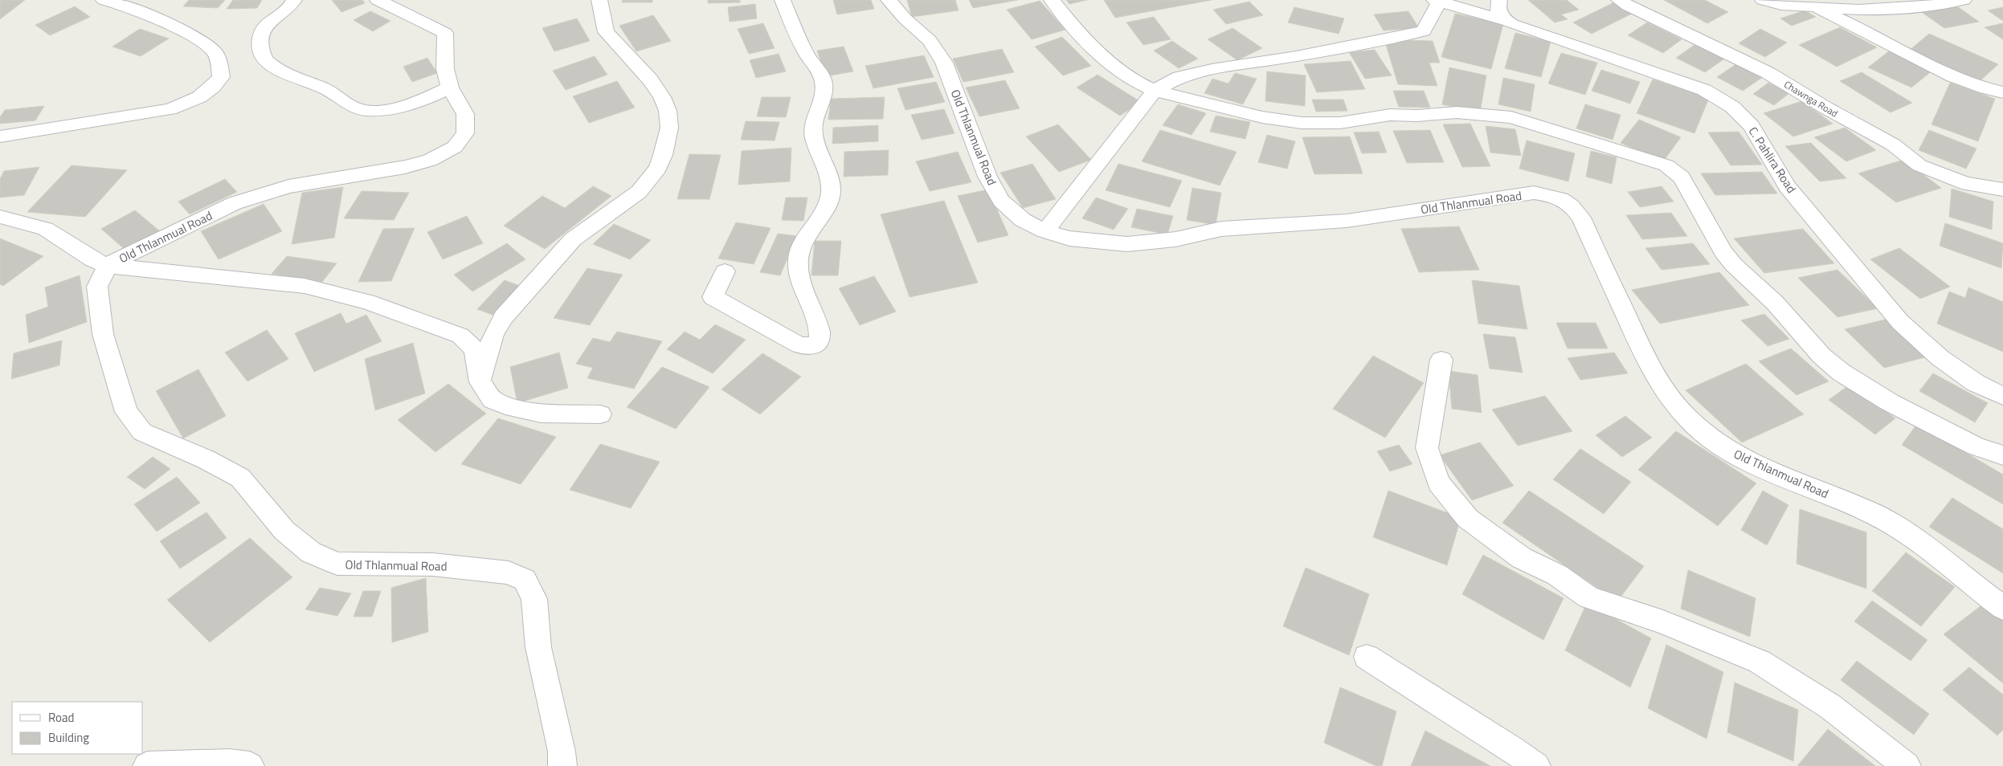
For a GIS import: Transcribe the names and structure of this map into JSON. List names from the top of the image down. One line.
{"streets":{"street":["Chawnga Road","Old Thlanmual Road","C. Pahlira Road"]},"legend":["Road","Building"]}
